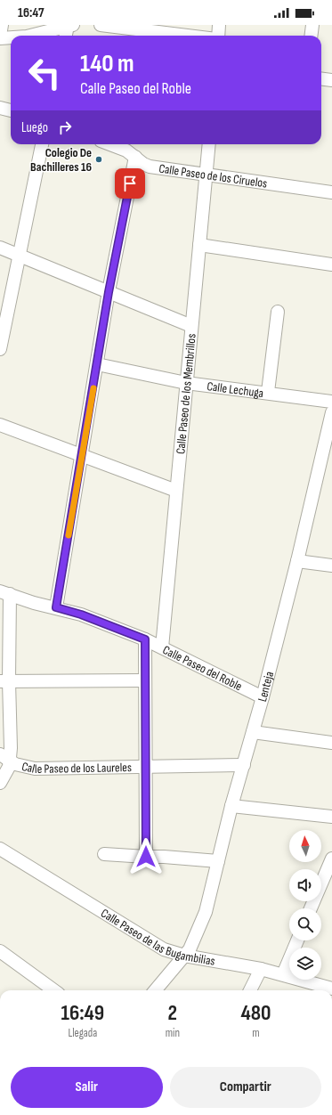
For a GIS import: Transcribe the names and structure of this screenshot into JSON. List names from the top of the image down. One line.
{"streets":{"street":["Calle Paseo de los Ciruelos","Calle Lechuga","Calle Paseo de los Membrillos","Calle Paseo del Roble","Lenteja","Calle Paseo de los Laureles","Calle Paseo de las Bugambilias"]},"crossings":[["Calle Paseo de los Ciruelos","Calle Paseo de los Membrillos"],["Calle Lechuga","Calle Paseo de los Membrillos"],["Calle Paseo de los Membrillos","Calle Paseo del Roble"],["Calle Paseo del Roble","Lenteja"],["Lenteja","Calle Paseo de los Laureles"],["Lenteja","Calle Paseo de las Bugambilias"]],"places":["Colegio De Bachilleres 16"],"north":"top","page":{"status":"16:47","turn":["140 m","Calle Paseo del Roble"],"then":"Luego","eta":["16:49","Llegada","2","min","480","m"],"buttons":["Salir","Compartir"]}}
